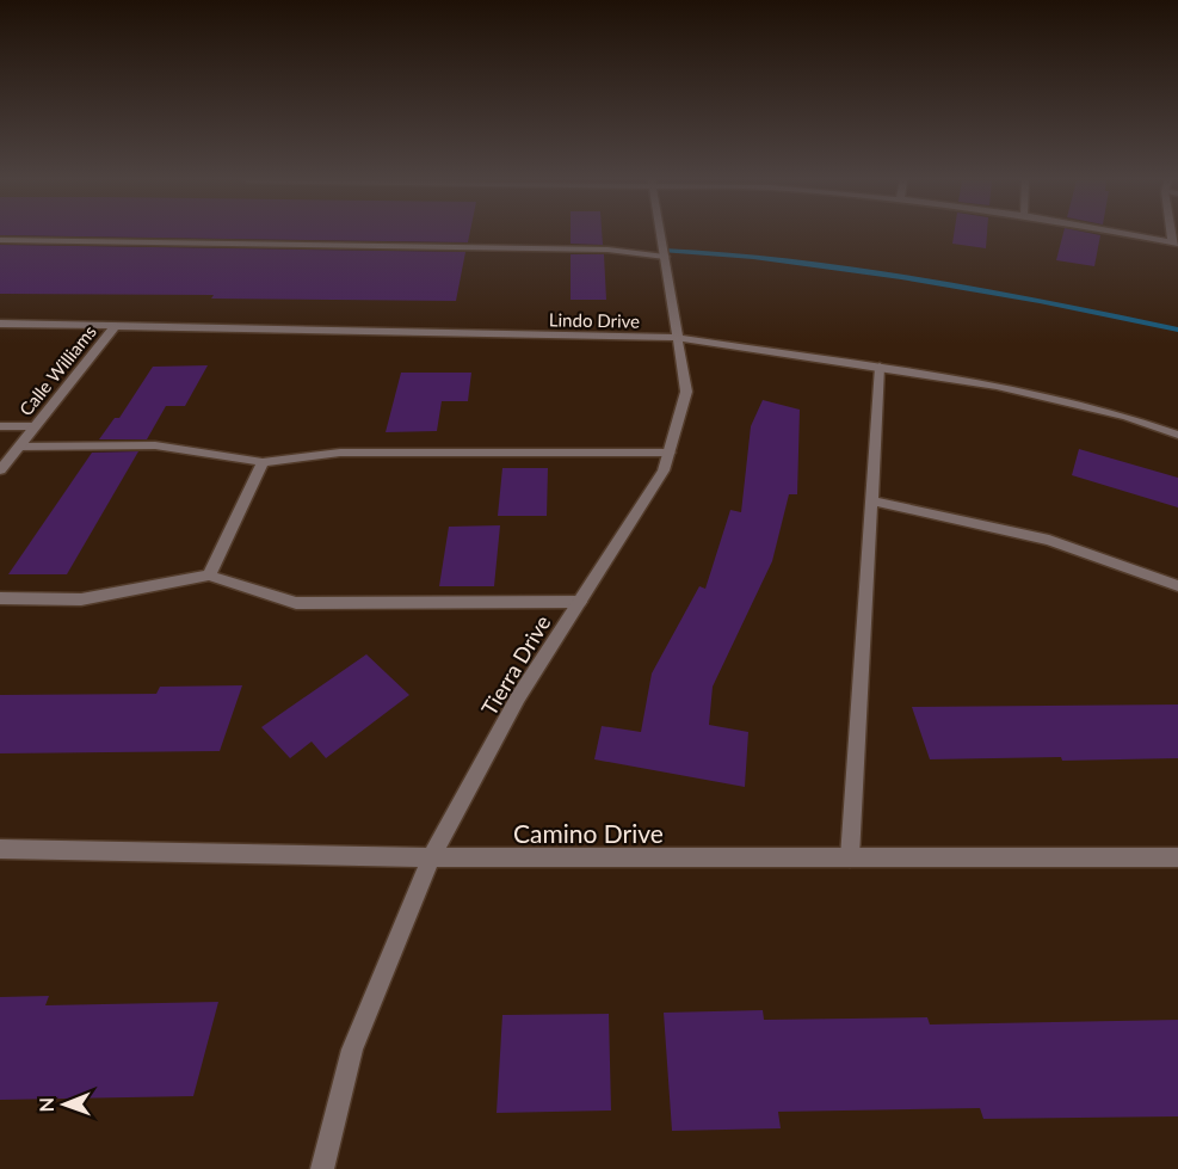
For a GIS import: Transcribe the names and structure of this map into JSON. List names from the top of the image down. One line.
{"streets":{"street":["Lindo Drive","Calle Williams","Tierra Drive","Camino Drive"]},"crossings":[["Lindo Drive","Calle Williams"],["Lindo Drive","Tierra Drive"],["Tierra Drive","Camino Drive"]],"north":"left"}
